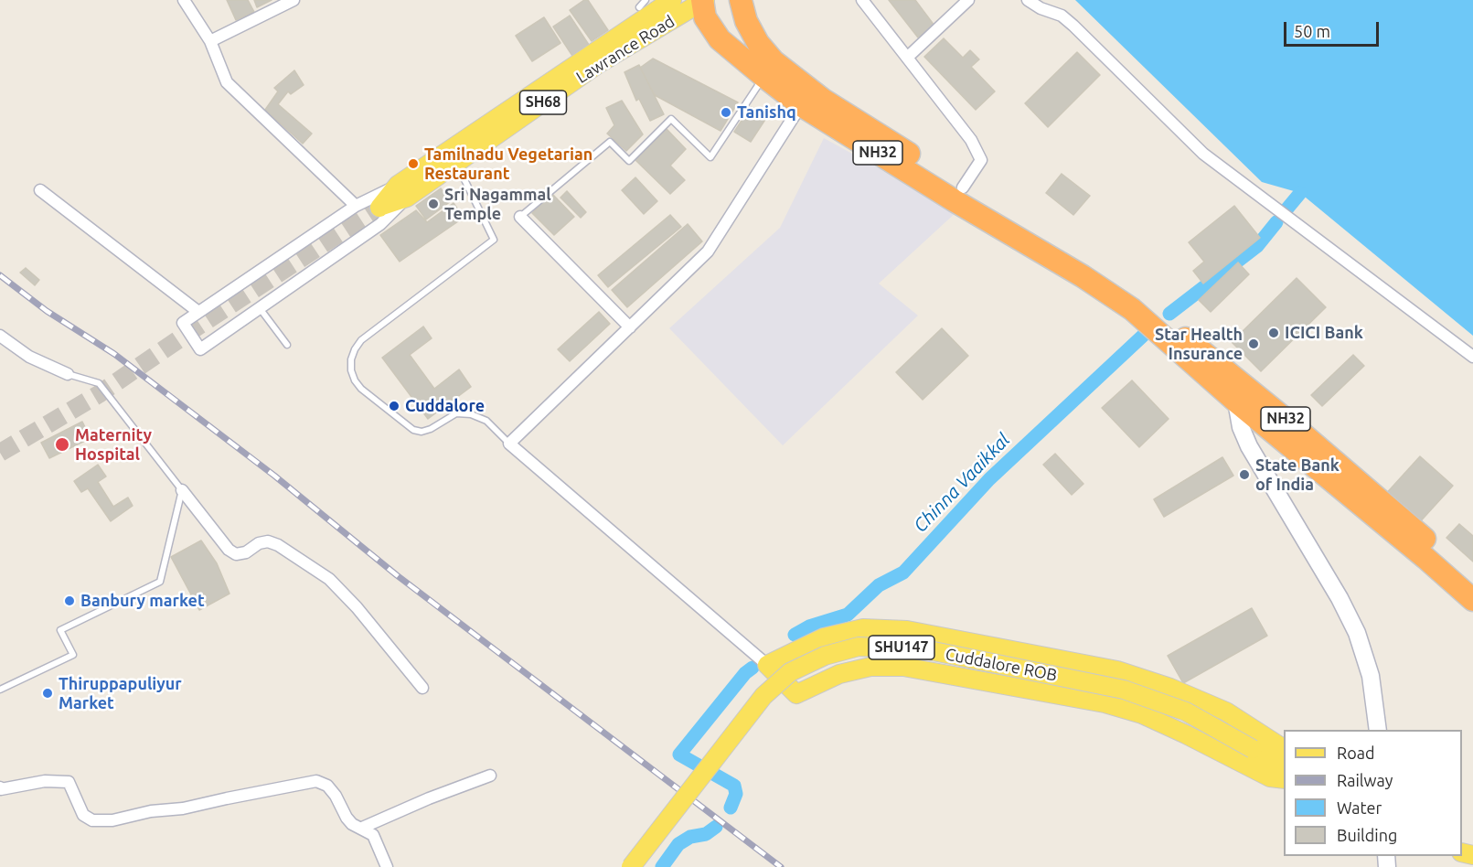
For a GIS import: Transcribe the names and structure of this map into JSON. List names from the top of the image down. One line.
{"streets":{"highway":["NH32"],"main road":["Lawrance Road","SH68","SHU147","Cuddalore ROB"]},"crossings":[["Lawrance Road","NH32"]],"water":["Chinna Vaaikkal"],"places":["Tanishq","Tamilnadu Vegetarian Restaurant","Sri Nagammal Temple","ICICI Bank","Star Health Insurance","Cuddalore","Maternity Hospital","State Bank of India","Banbury market","Thiruppapuliyur Market"],"legend":["Road","Railway","Water","Building"],"scale_bar":"50 m"}
